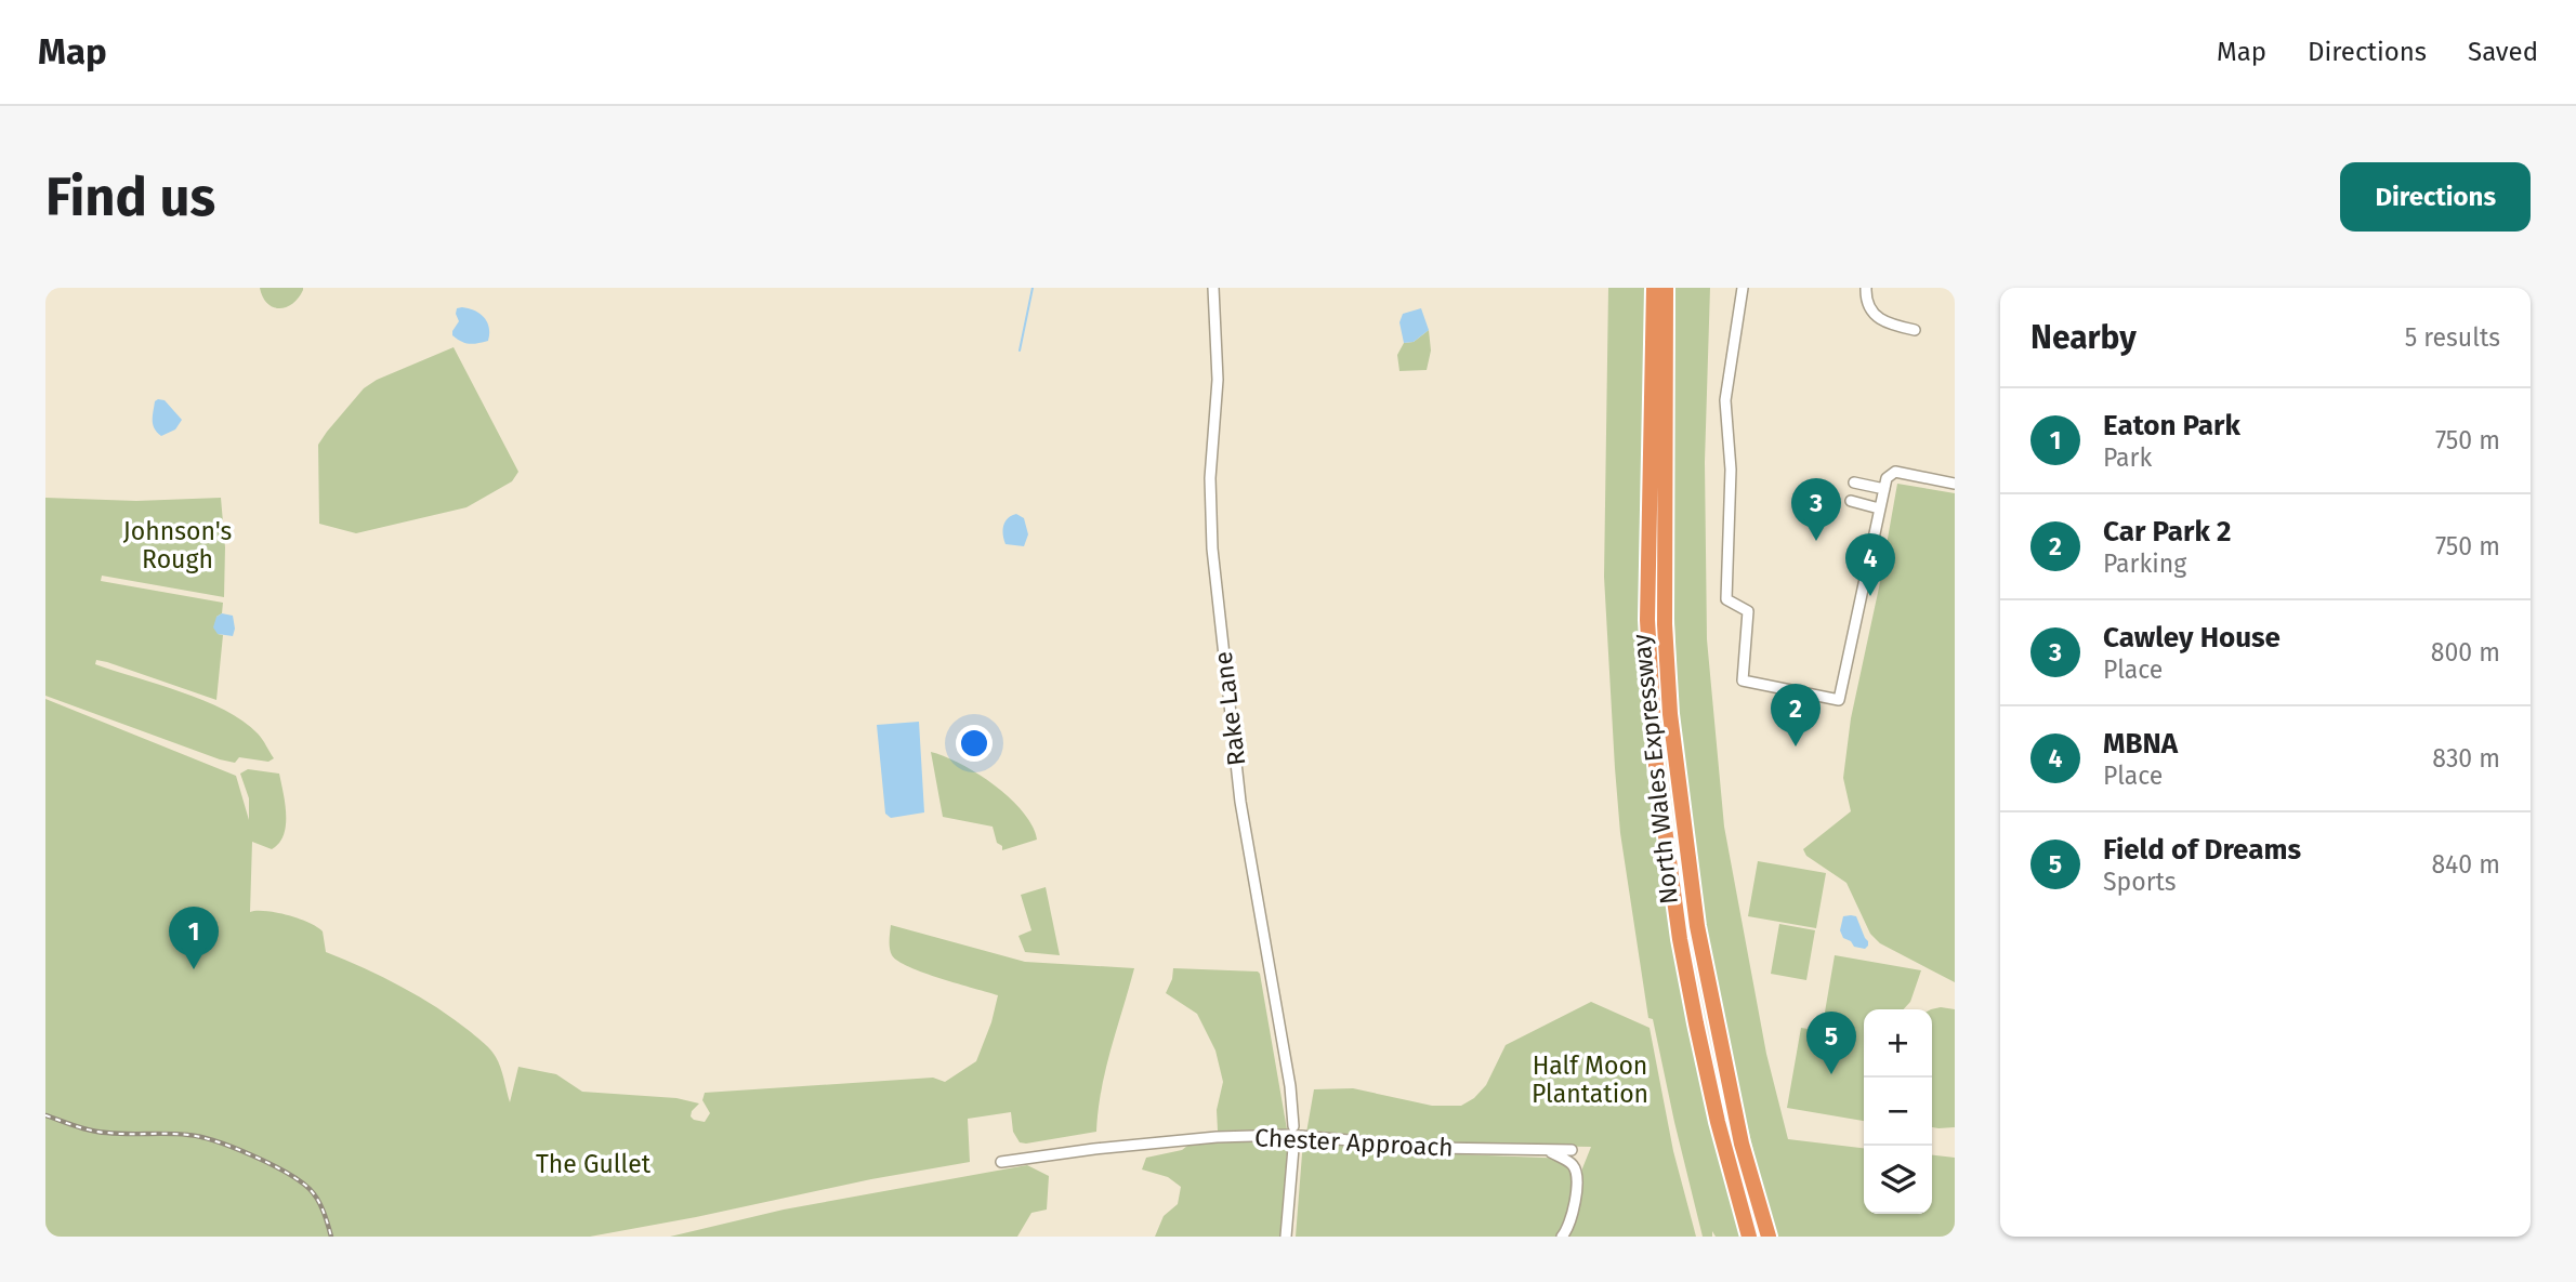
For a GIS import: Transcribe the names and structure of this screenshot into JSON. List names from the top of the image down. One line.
{"streets":{"highway":["North Wales Expressway"],"street":["Rake Lane","Chester Approach"]},"parks":["Johnson's Rough","Half Moon Plantation","The Gullet"],"page":{"header":"Map","nav":["Map","Directions","Saved"],"buttons":"Directions","title":"Find us","heading":["Nearby","5 results"],"list":[{"mark":"1","name":"Eaton Park","note":"Park","value":"750 m"},{"mark":"2","name":"Car Park 2","note":"Parking","value":"750 m"},{"mark":"3","name":"Cawley House","note":"Place","value":"800 m"},{"mark":"4","name":"MBNA","note":"Place","value":"830 m"},{"mark":"5","name":"Field of Dreams","note":"Sports","value":"840 m"}],"pins":["3","4","2","1","5"],"map_buttons":["+","−"]}}
